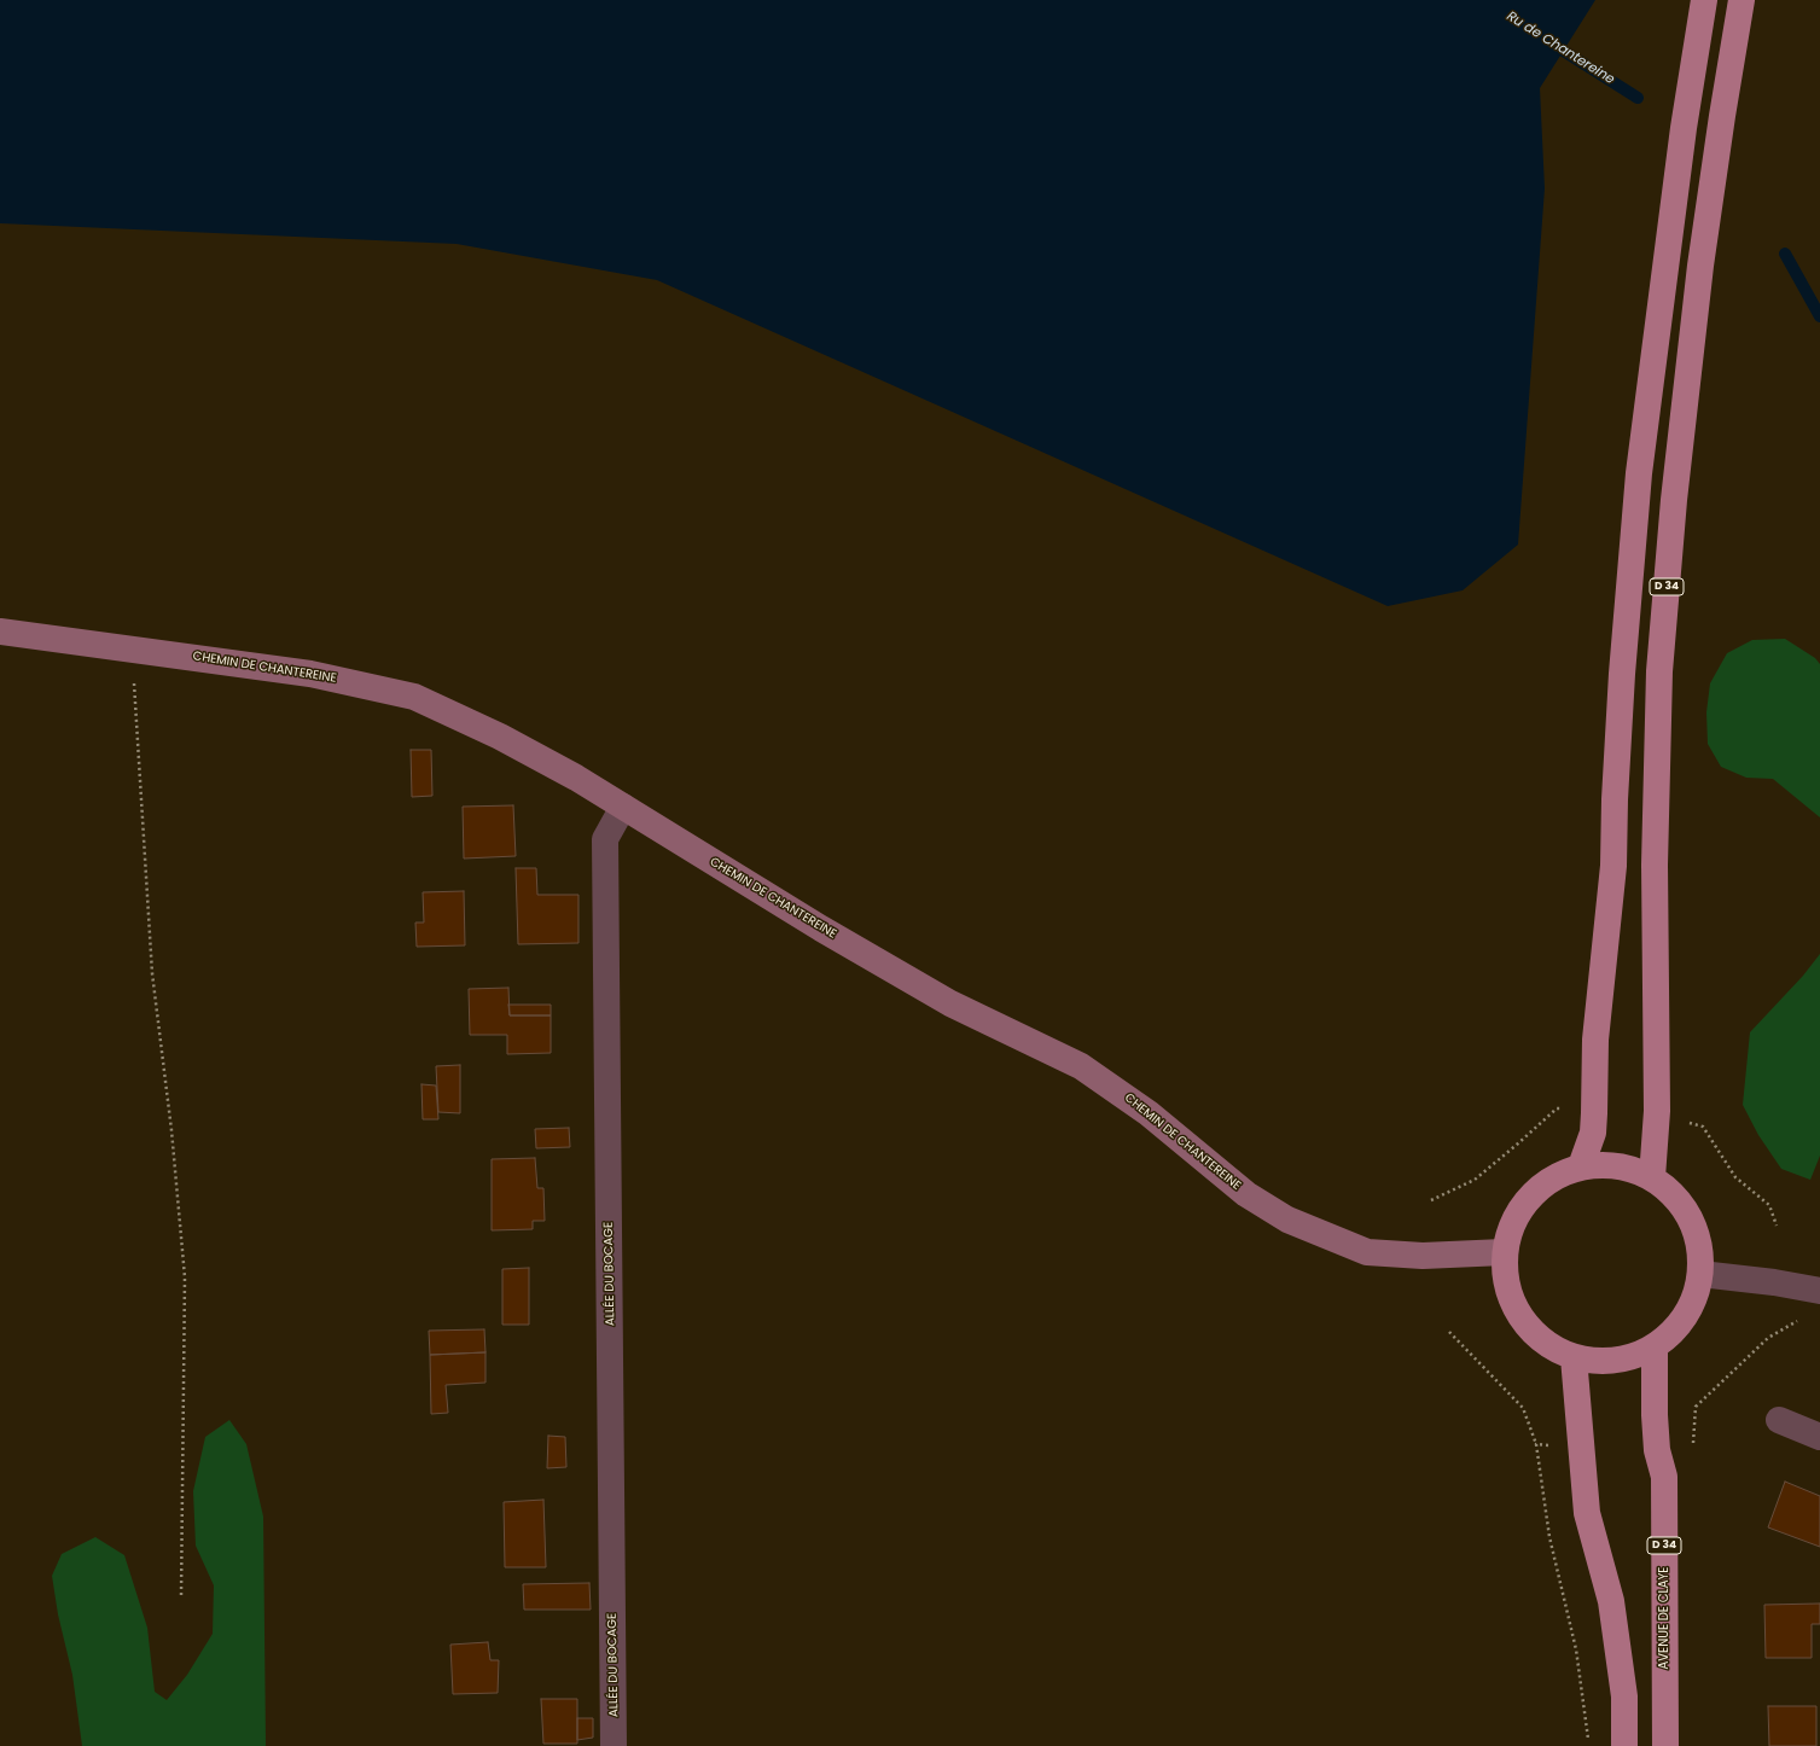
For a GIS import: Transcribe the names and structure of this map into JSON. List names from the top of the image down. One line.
{"streets":{"main road":["D 34","AVENUE DE CLAYE"],"street":["CHEMIN DE CHANTEREINE","ALLÉE DU BOCAGE"]},"crossings":[["CHEMIN DE CHANTEREINE","ALLÉE DU BOCAGE"]],"water":["Ru de Chantereine"]}
